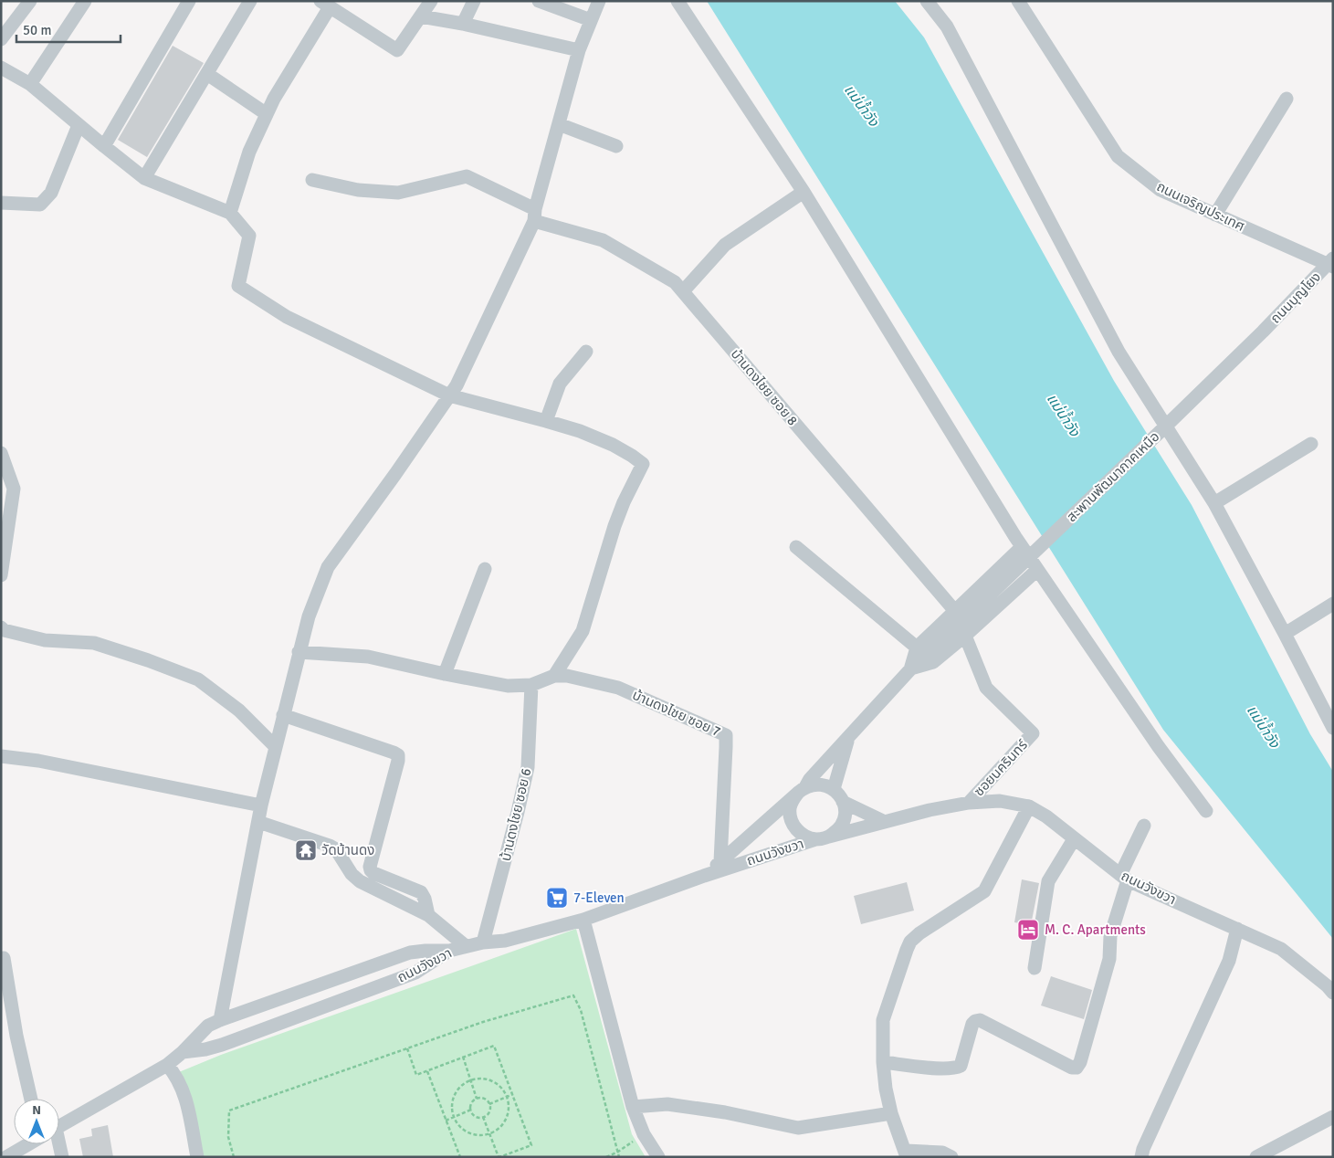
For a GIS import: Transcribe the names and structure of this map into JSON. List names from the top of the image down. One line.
{"streets":{"street":["ถนนเจริญประเทศ","ถนนบุญโยง","บ้านดงไชย ซอย 8","สะพานพัฒนาภาคเหนือ","บ้านดงไชย ซอย 7","ซอยนครินทร์","บ้านดงไชย ซอย 6","ถนนวังขวา"]},"crossings":[["ถนนเจริญประเทศ","ถนนบุญโยง"],["ถนนบุญโยง","สะพานพัฒนาภาคเหนือ"],["บ้านดงไชย ซอย 8","สะพานพัฒนาภาคเหนือ"],["บ้านดงไชย ซอย 7","บ้านดงไชย ซอย 6"],["ซอยนครินทร์","ถนนวังขวา"],["บ้านดงไชย ซอย 6","ถนนวังขวา"]],"water":["แม่น้ำวัง"],"places":{"temple":["วัดบ้านดง"],"supermarket":["7-Eleven"],"hotel":["M. C. Apartments"]},"scale_bar":"50 m","north":"top"}
